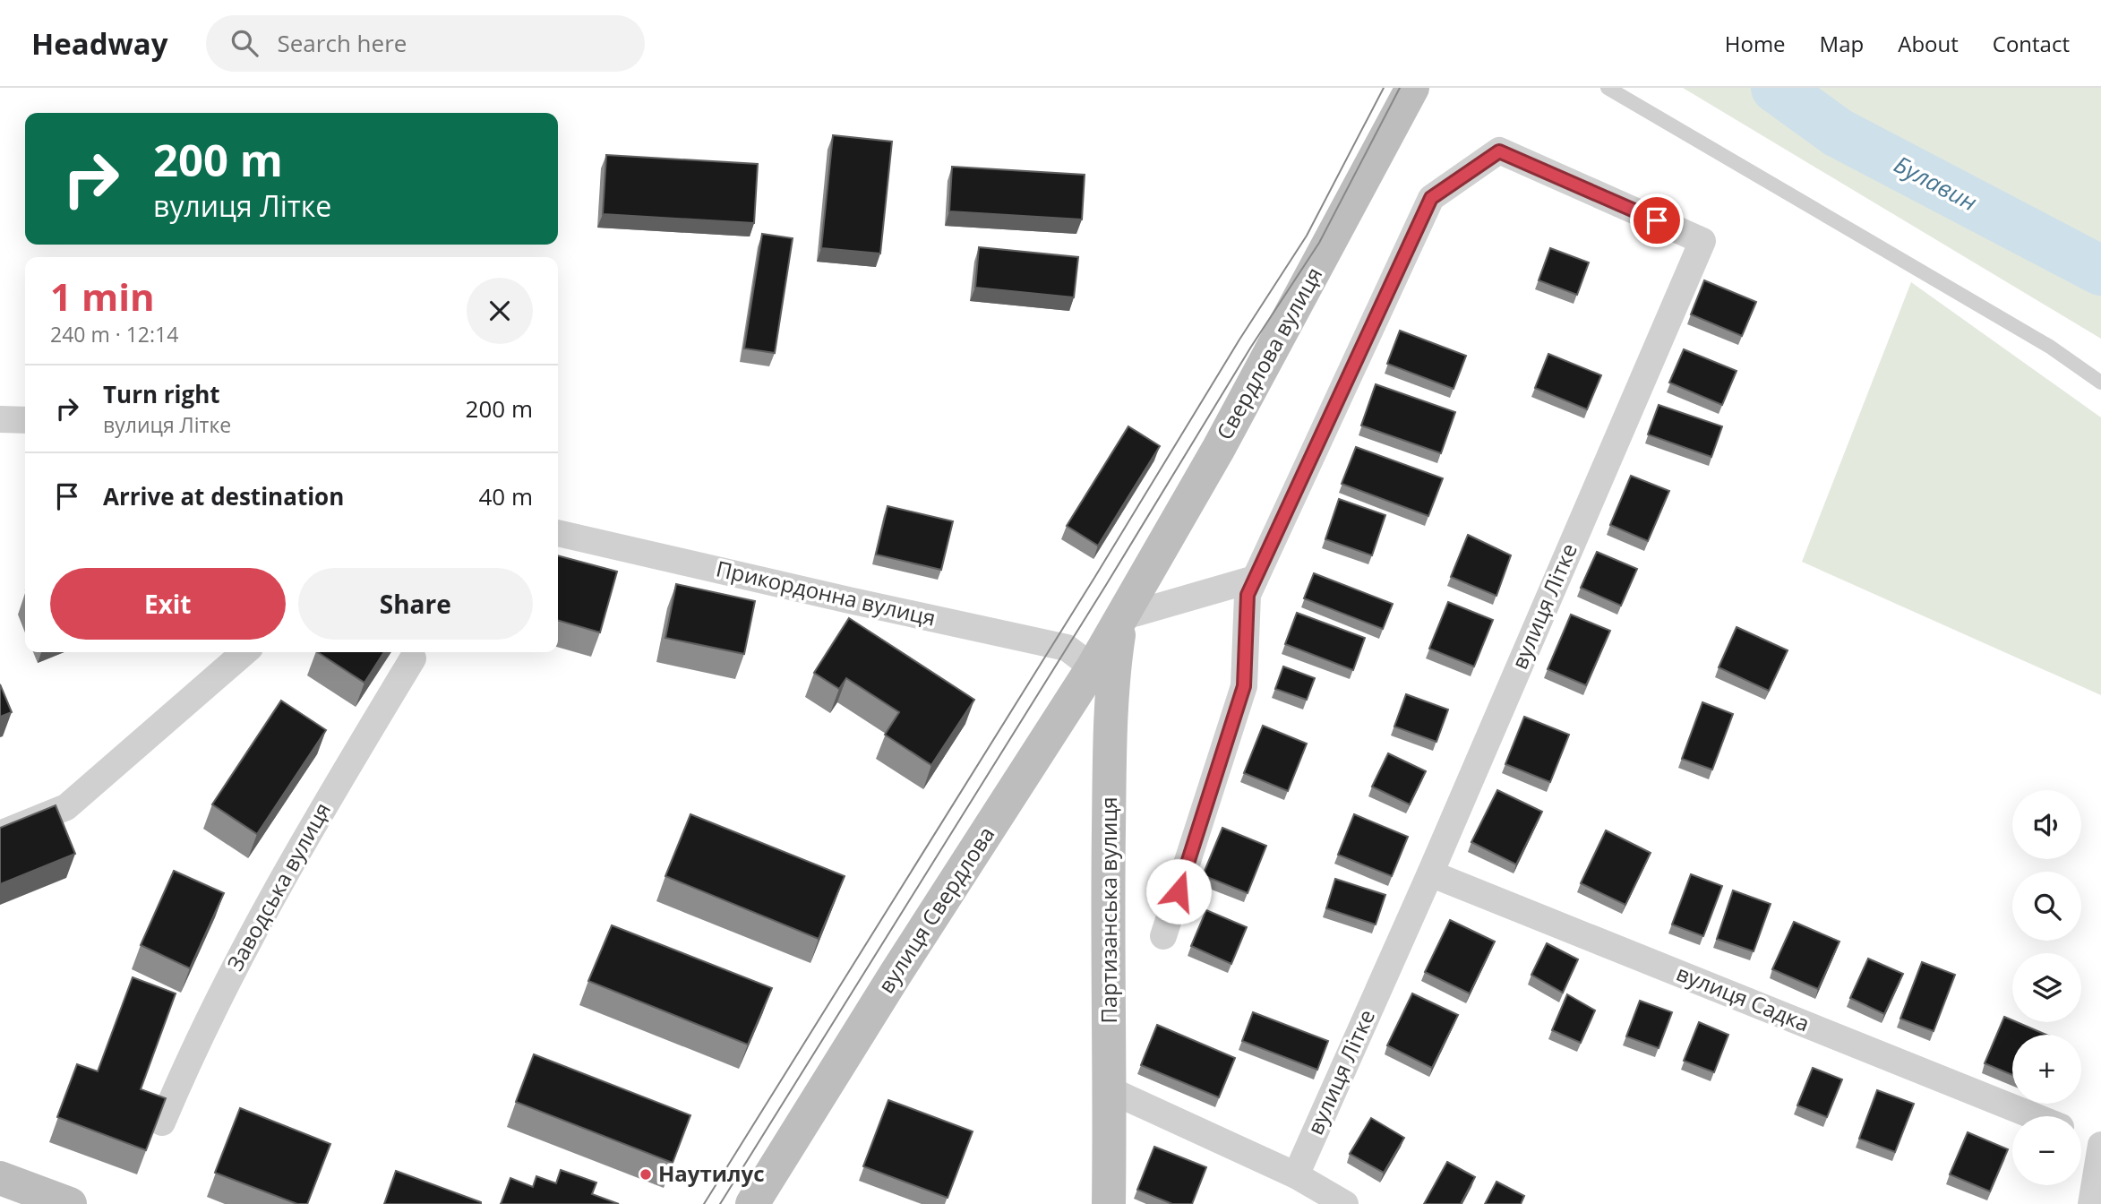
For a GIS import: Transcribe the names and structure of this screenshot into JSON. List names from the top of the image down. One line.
{"streets":{"street":["Свердлова вулиця","Прикордонна вулиця","вулиця Літке","Заводська вулиця","вулиця Свердлова","Партизанська вулиця","вулиця Садка"]},"crossings":[["Свердлова вулиця","вулиця Свердлова"],["Свердлова вулиця","Партизанська вулиця"],["Прикордонна вулиця","вулиця Свердлова"],["вулиця Літке","вулиця Садка"],["вулиця Свердлова","Партизанська вулиця"]],"water":["Булавин"],"places":["Наутилус"],"page":{"header":"Headway","search":"Search here","nav":["Home","Map","About","Contact"],"turn":["200 m","вулиця Літке"],"heading":["1 min","240 m · 12:14"],"list":[{"name":"Turn right","note":"вулиця Літке","value":"200 m"},{"name":"Arrive at destination","value":"40 m"}],"buttons":["Exit","Share"],"map_buttons":["+","−"]}}
